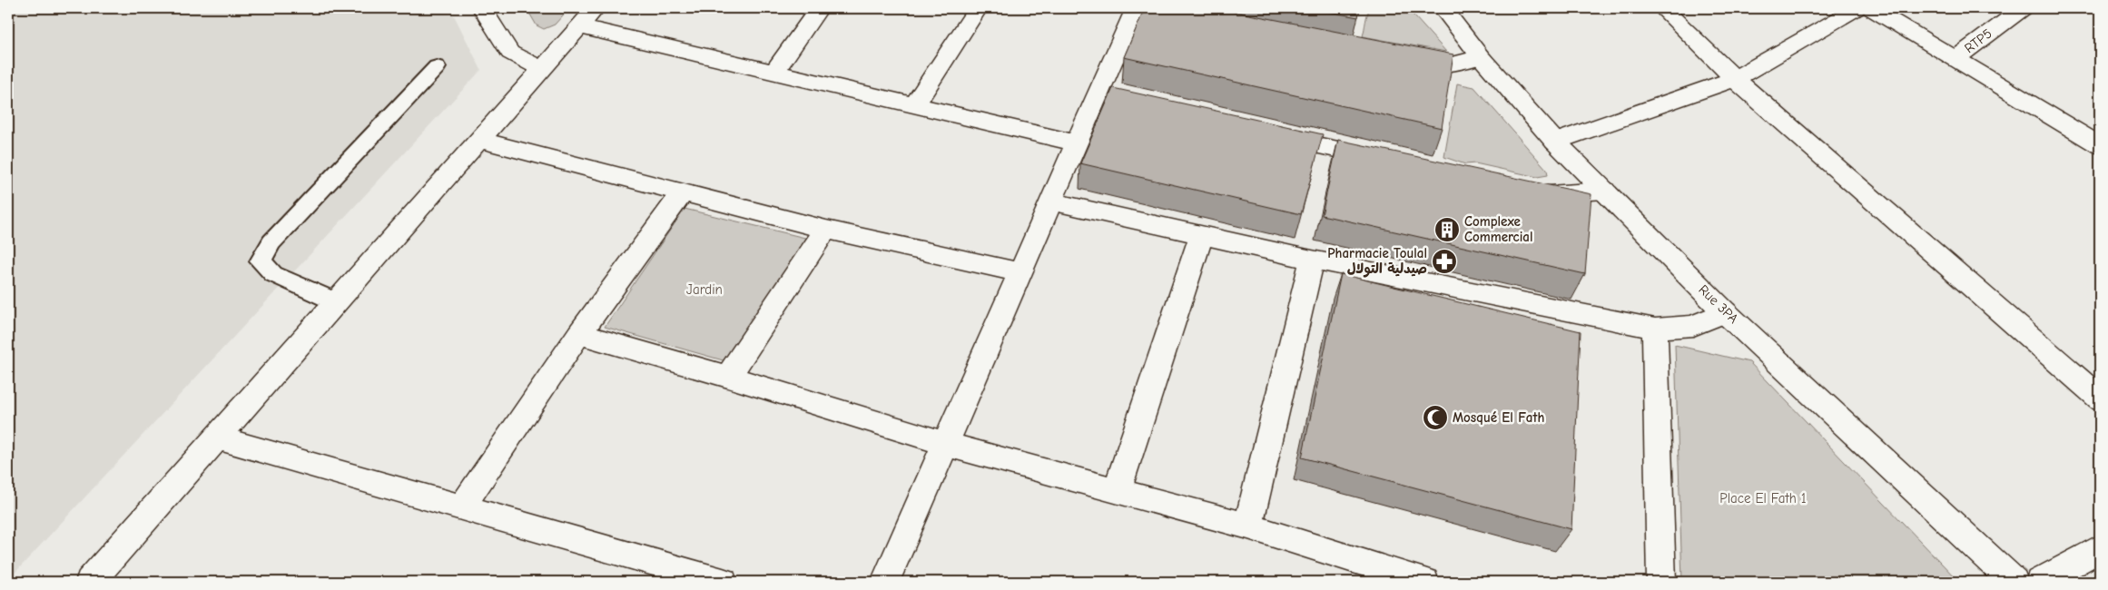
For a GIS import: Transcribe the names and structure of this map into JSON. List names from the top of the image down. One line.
{"streets":{"street":["RTP5","Rue 3PA"]},"parks":["Jardin","Place El Fath 1"],"places":{"building":["Complexe Commercial"],"pharmacy":["Pharmacie Toulal صيدلية التولال"],"mosque":["Mosqué El Fath"]}}
